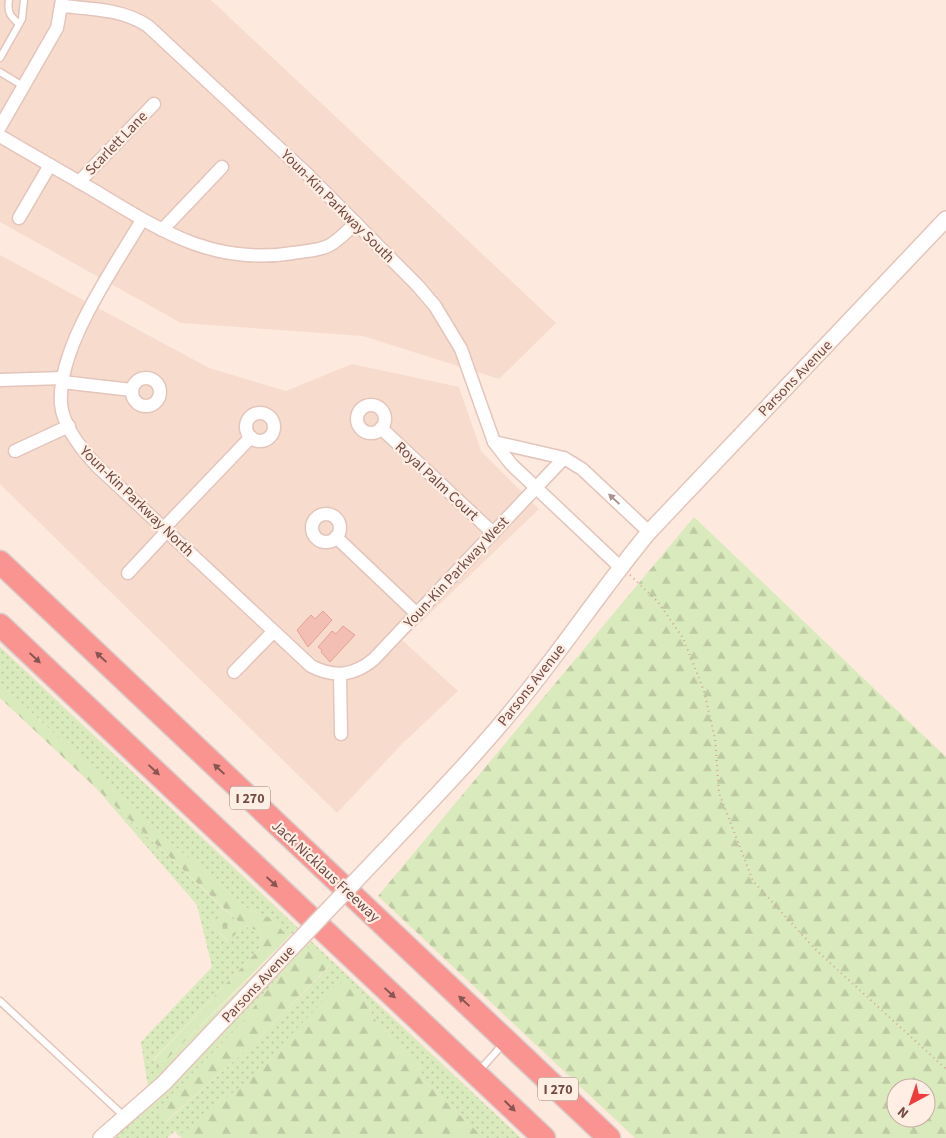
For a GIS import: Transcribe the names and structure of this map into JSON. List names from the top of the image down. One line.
{"streets":{"highway":["I 270","Jack Nicklaus Freeway"],"street":["Scarlett Lane","Youn-Kin Parkway South","Parsons Avenue","Royal Palm Court","Youn-Kin Parkway North","Youn-Kin Parkway West"]},"crossings":[["Scarlett Lane","Youn-Kin Parkway South"],["Scarlett Lane","Youn-Kin Parkway North"],["Youn-Kin Parkway South","Parsons Avenue"],["Youn-Kin Parkway South","Youn-Kin Parkway West"],["Royal Palm Court","Youn-Kin Parkway West"],["Youn-Kin Parkway North","Youn-Kin Parkway West"]],"north":"bottom left"}
